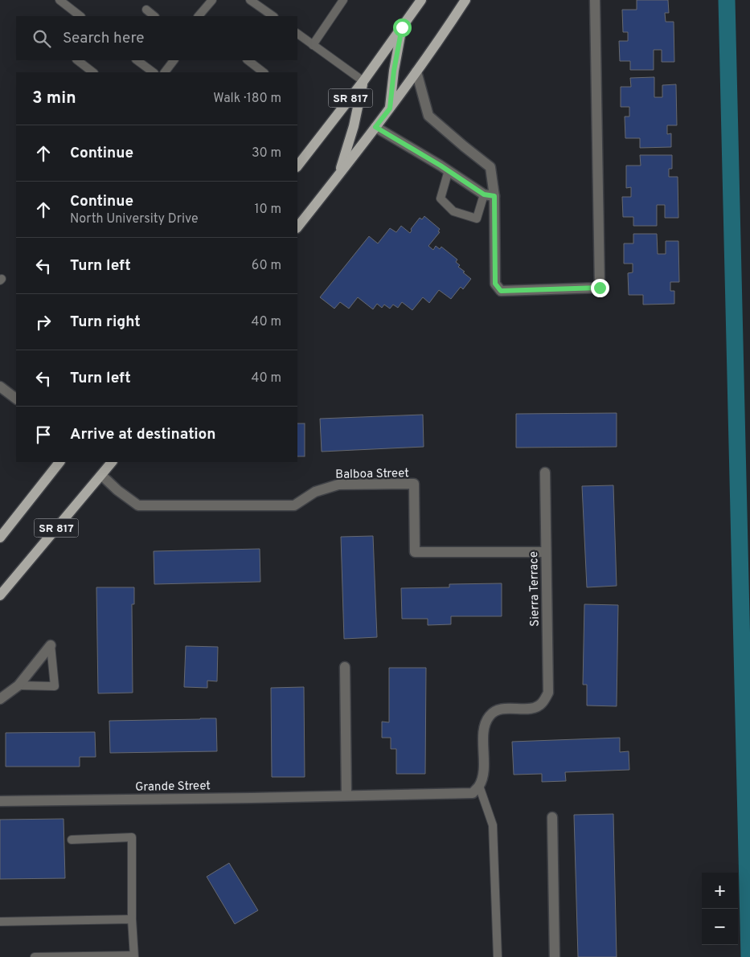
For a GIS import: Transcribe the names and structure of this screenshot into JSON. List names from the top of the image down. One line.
{"streets":{"main road":["SR 817"],"street":["Balboa Street","Sierra Terrace","Grande Street"]},"crossings":[["SR 817","Balboa Street"],["Balboa Street","Sierra Terrace"],["Sierra Terrace","Grande Street"]],"page":{"search":"Search here","heading":["3 min","Walk · 180 m"],"list":[["Continue","30 m"],["Continue","North University Drive","10 m"],["Turn left","60 m"],["Turn right","40 m"],["Turn left","40 m"],"Arrive at destination"],"map_buttons":["+","−"]}}
